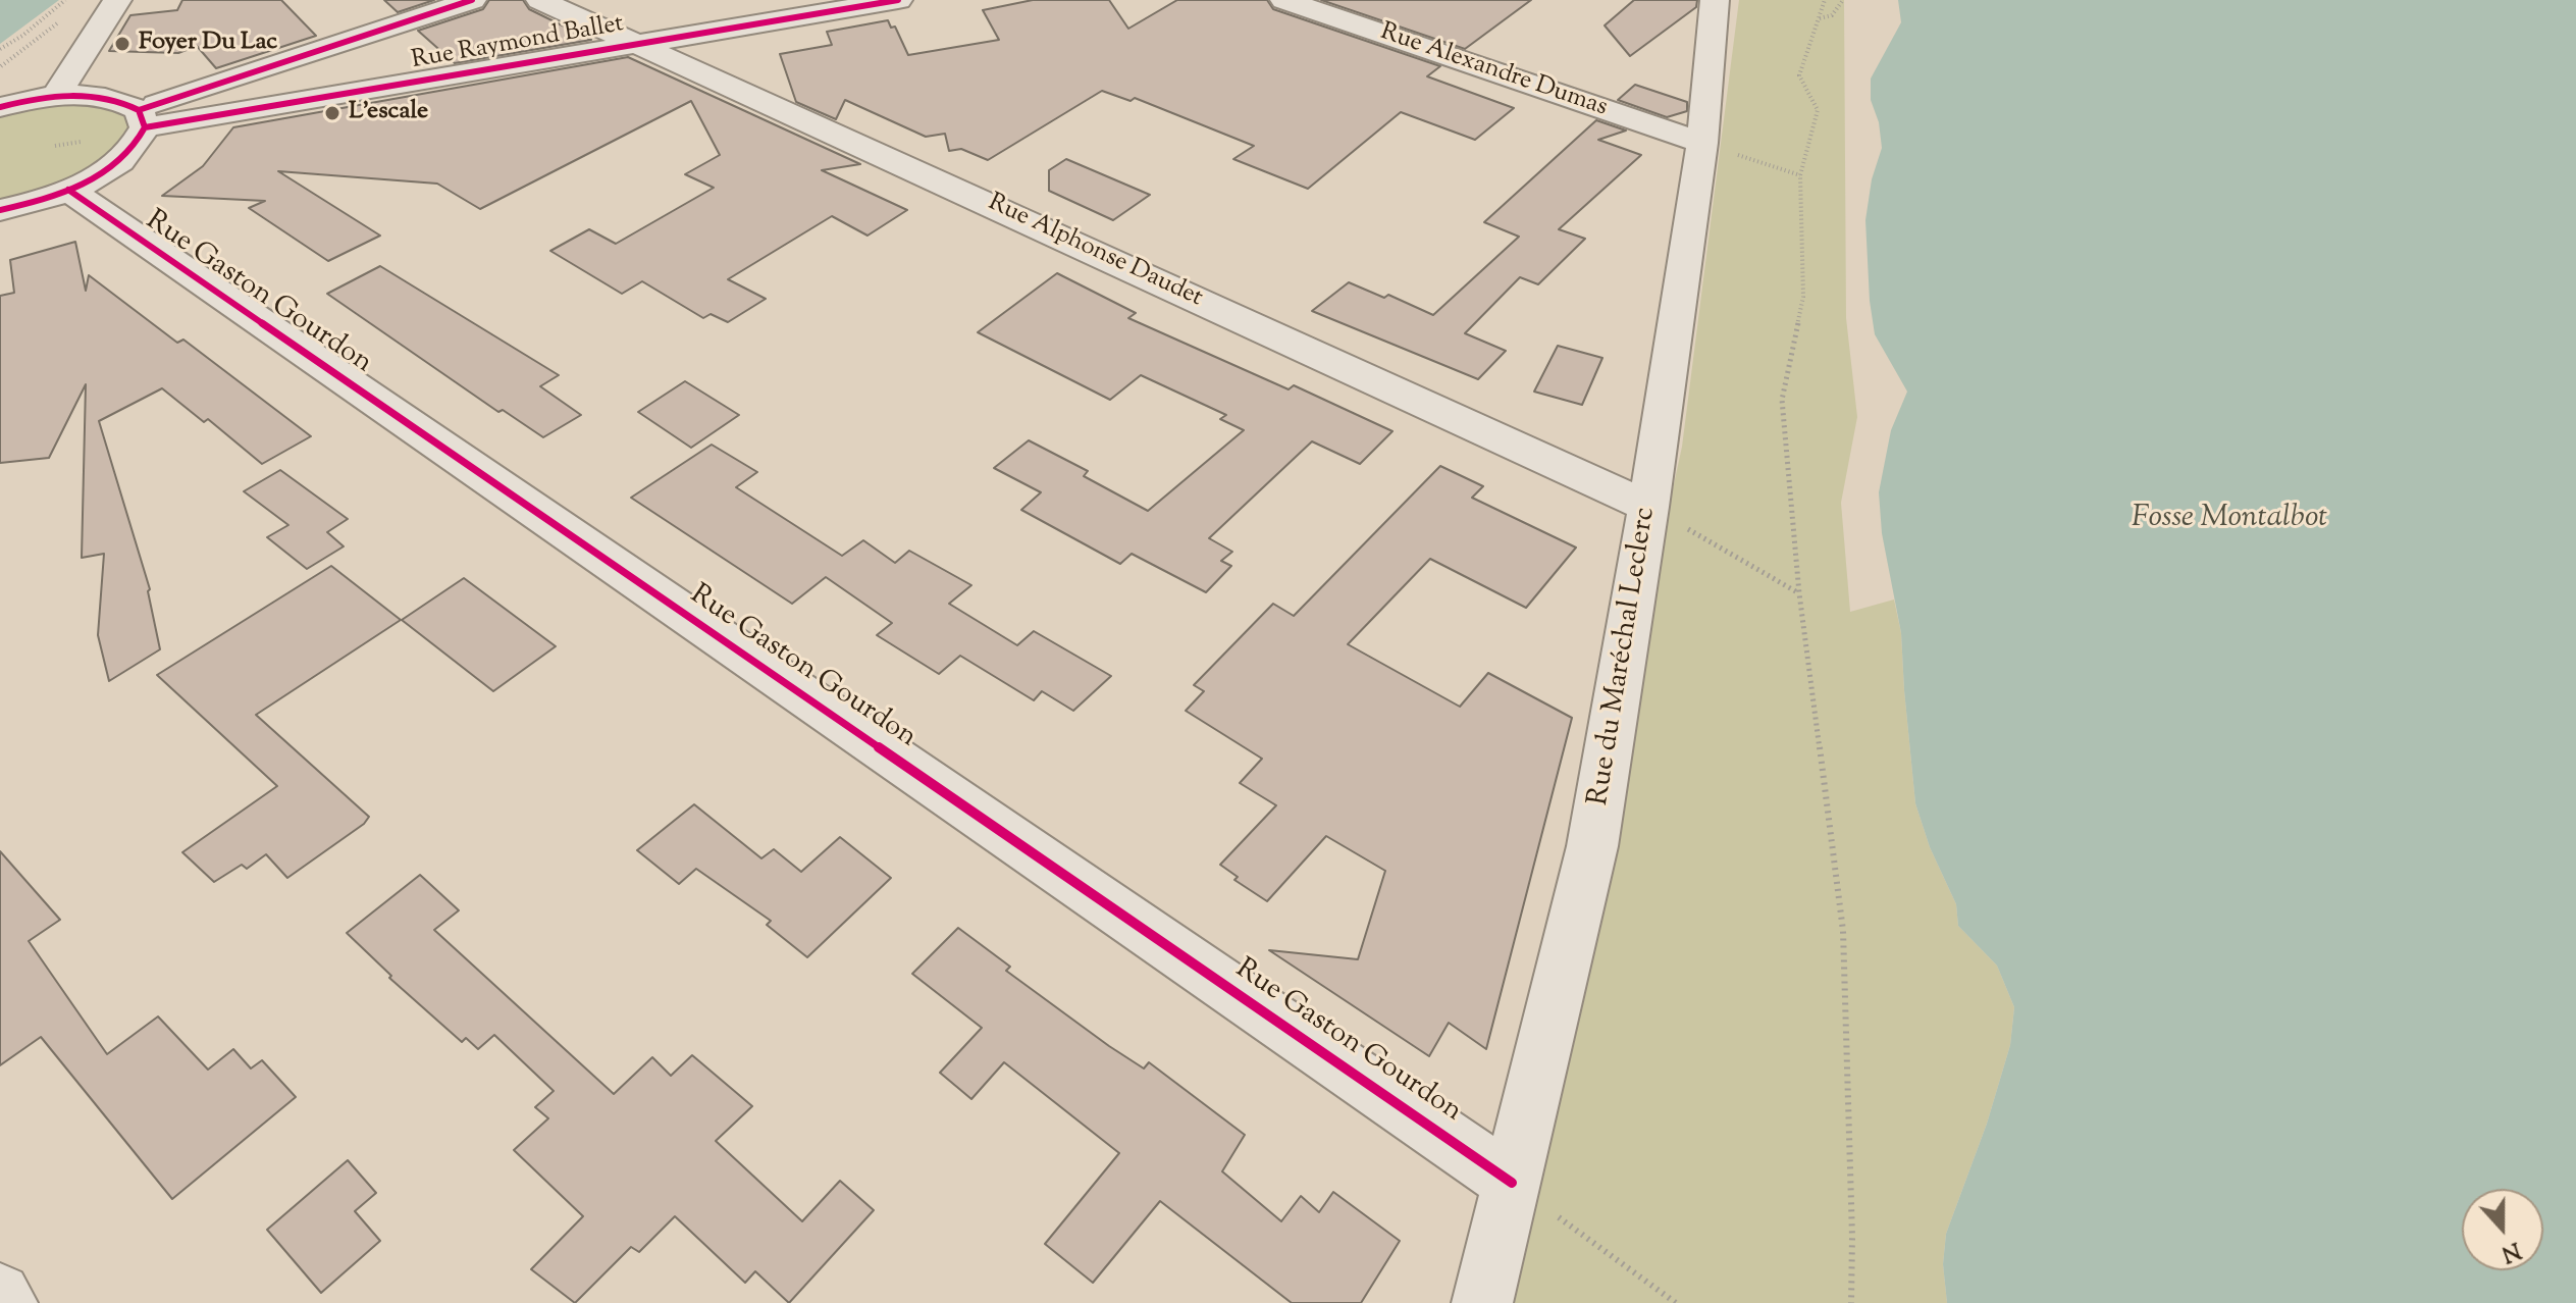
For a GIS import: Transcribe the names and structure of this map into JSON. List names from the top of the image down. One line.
{"streets":{"street":["Rue Raymond Ballet","Rue Alexandre Dumas","Rue Alphonse Daudet","Rue Gaston Gourdon","Rue du Maréchal Leclerc"]},"crossings":[["Rue Raymond Ballet","Rue Alphonse Daudet"],["Rue Alexandre Dumas","Rue du Maréchal Leclerc"],["Rue Alphonse Daudet","Rue du Maréchal Leclerc"],["Rue Gaston Gourdon","Rue du Maréchal Leclerc"]],"water":["Fosse Montalbot"],"places":["Foyer Du Lac","L'escale"],"north":"bottom"}
